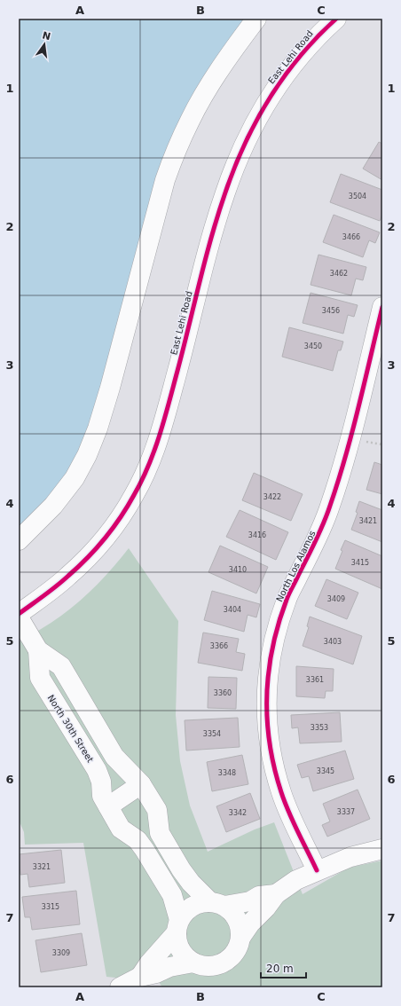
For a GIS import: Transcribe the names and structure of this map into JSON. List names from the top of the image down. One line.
{"streets":{"street":["East Lehi Road","North Los Alamos","North 30th Street"]},"house_numbers":["3504","3466","3462","3456","3450","3422","3421","3416","3415","3410","3409","3404","3403","3366","3361","3360","3353","3354","3345","3348","3337","3342","3321","3315","3309"],"scale_bar":"20 m","north":"top","grid":{"columns":["A","B","C"],"rows":["1","2","3","4","5","6","7"]}}
